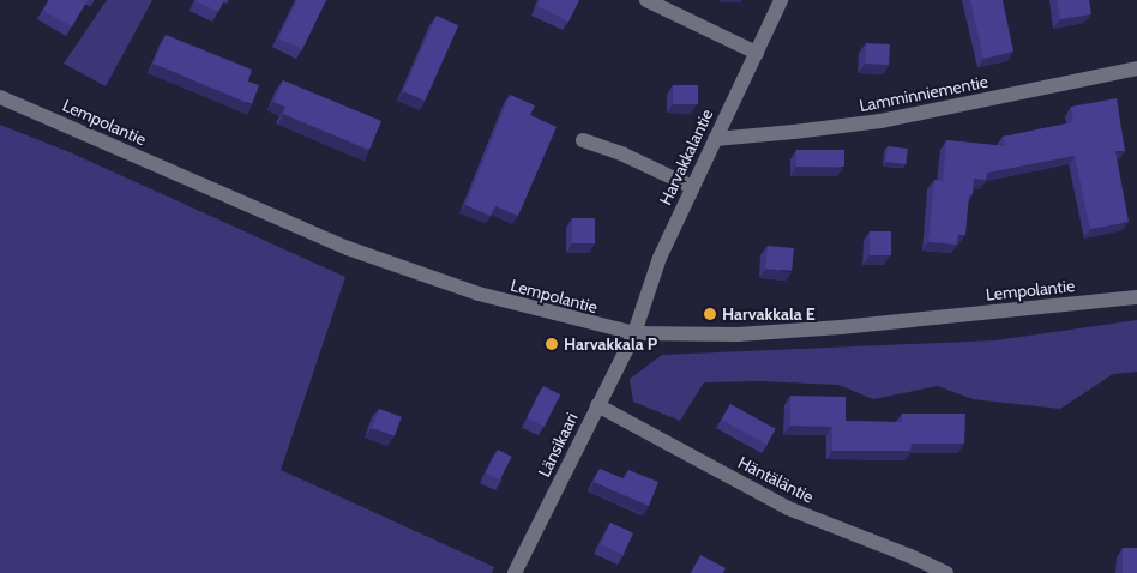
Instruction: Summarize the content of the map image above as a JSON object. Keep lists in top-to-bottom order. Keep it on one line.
{"streets":{"street":["Lamminniementie","Lempolantie","Harvakkalantie","Länsikaari","Häntäläntie"]},"crossings":[["Lamminniementie","Harvakkalantie"],["Lempolantie","Harvakkalantie"],["Lempolantie","Länsikaari"],["Harvakkalantie","Länsikaari"],["Länsikaari","Häntäläntie"]],"places":["Harvakkala E","Harvakkala P"]}
